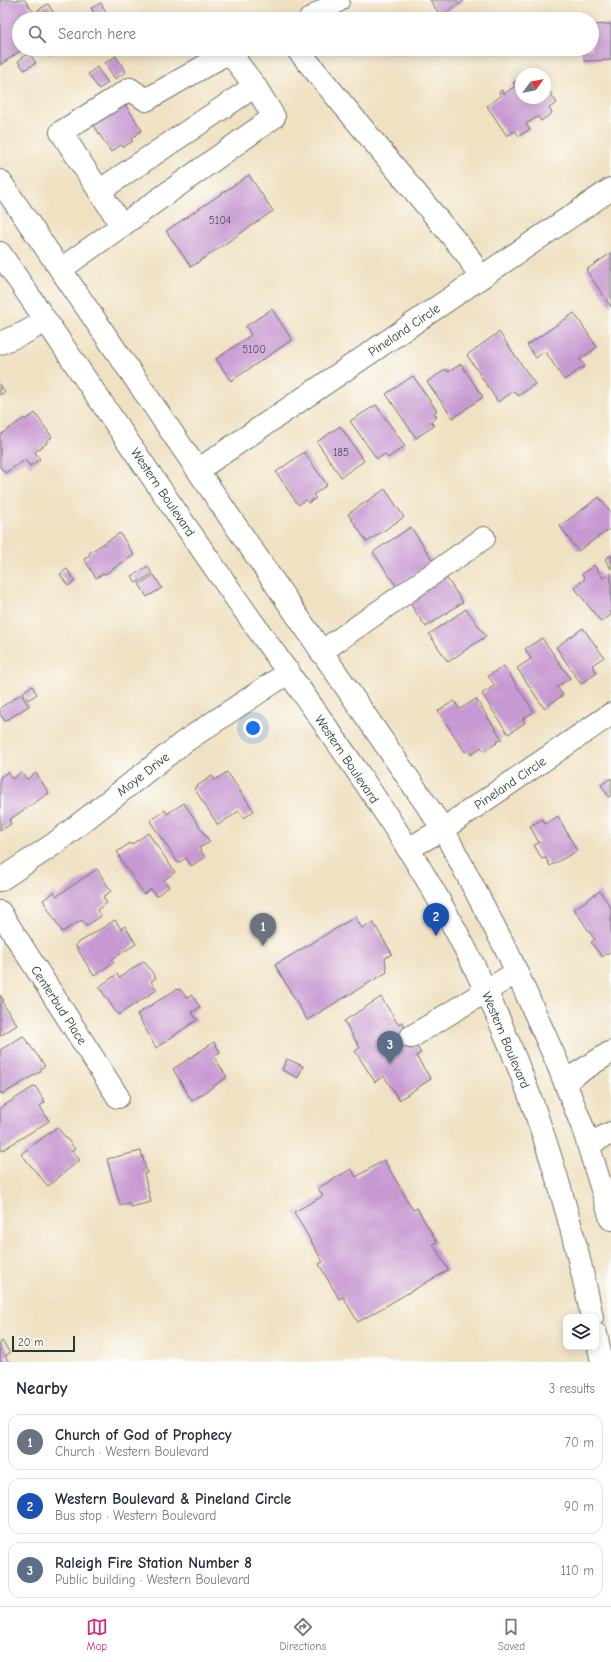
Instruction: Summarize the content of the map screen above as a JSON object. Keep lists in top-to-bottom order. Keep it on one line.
{"streets":{"main road":["Pineland Circle","Western Boulevard","Moye Drive","Centerbud Place"]},"crossings":[["Pineland Circle","Western Boulevard"],["Western Boulevard","Moye Drive"]],"house_numbers":["5104","5100","185"],"scale_bar":"20 m","north":"top right","page":{"search":"Search here","pins":["2","1","3"],"scale":"20 m","heading":["Nearby","3 results"],"list":[{"mark":"1","name":"Church of God of Prophecy","note":"Church · Western Boulevard","value":"70 m"},{"mark":"2","name":"Western Boulevard & Pineland Circle","note":"Bus stop · Western Boulevard","value":"90 m"},{"mark":"3","name":"Raleigh Fire Station Number 8","note":"Public building · Western Boulevard","value":"110 m"}],"nav":["Map","Directions","Saved"]}}
